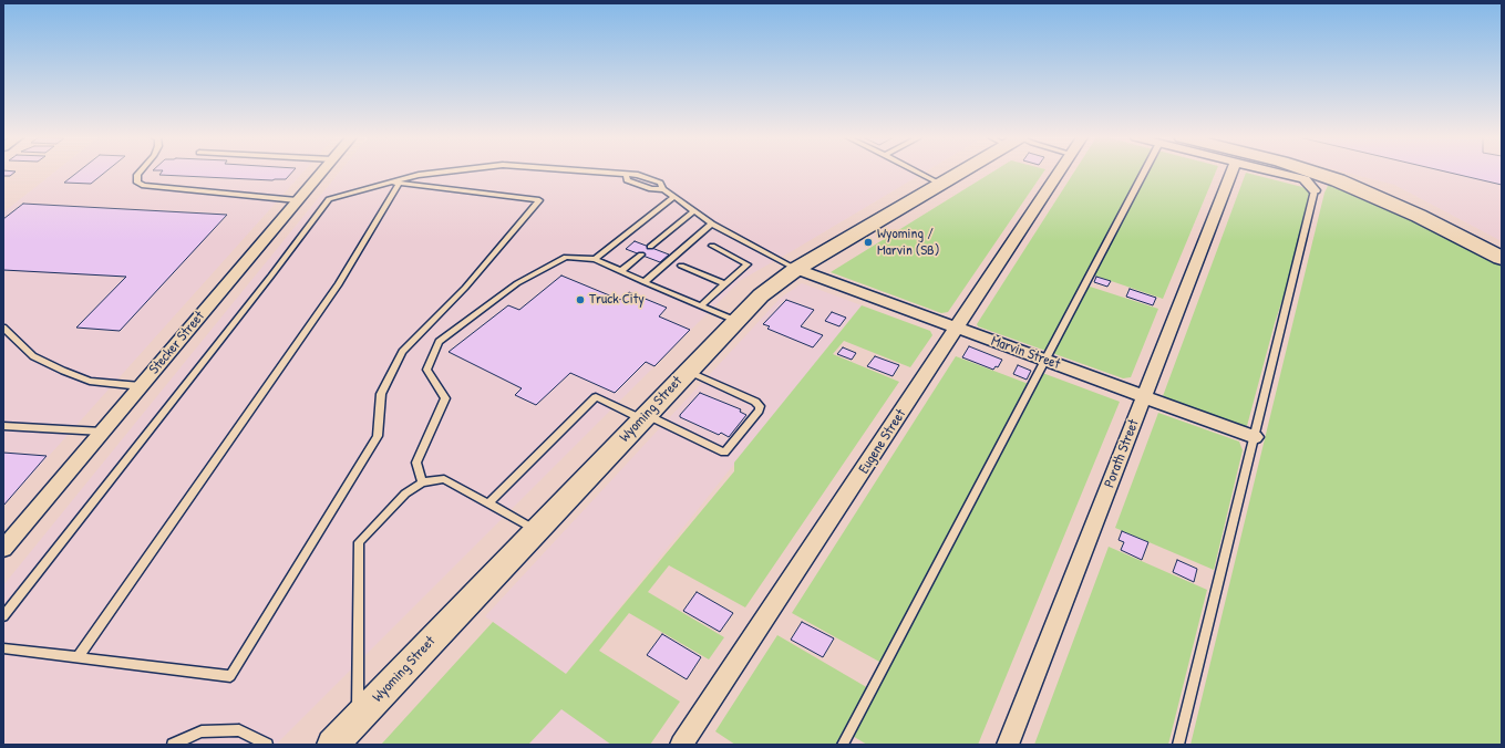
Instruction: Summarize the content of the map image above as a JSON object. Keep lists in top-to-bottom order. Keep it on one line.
{"streets":{"main road":["Wyoming Street"],"street":["Stecker Street","Marvin Street","Eugene Street","Porath Street"]},"crossings":[["Marvin Street","Wyoming Street"],["Marvin Street","Eugene Street"],["Marvin Street","Porath Street"]],"places":["Wyoming / Marvin (SB)","Truck City"]}
